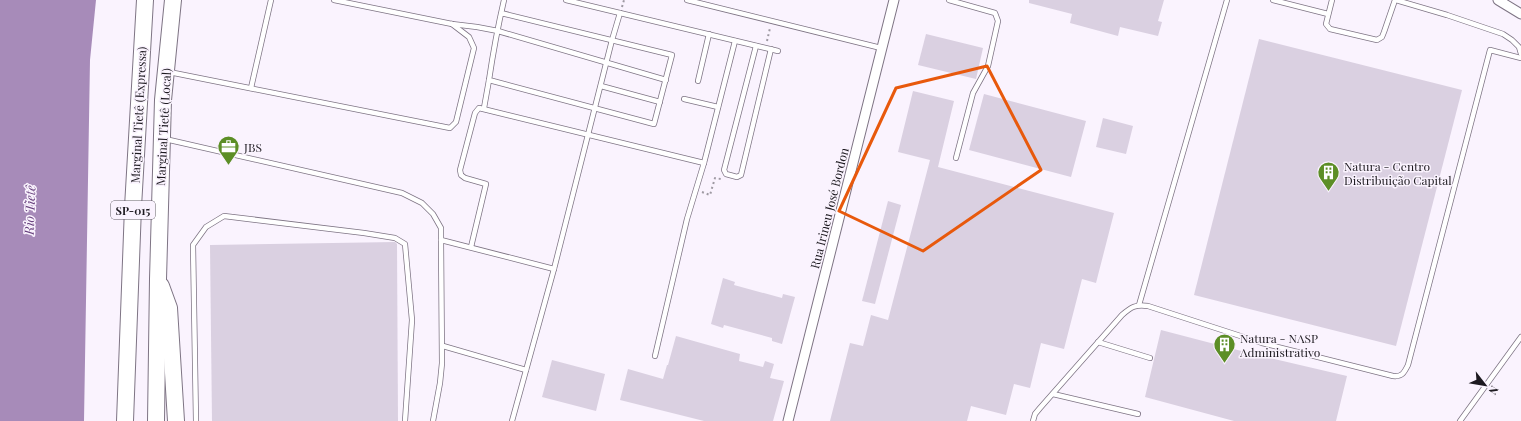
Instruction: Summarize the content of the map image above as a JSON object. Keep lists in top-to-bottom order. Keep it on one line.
{"streets":{"highway":["Marginal Tietê (Expressa)","Marginal Tietê (Local)","SP-015"],"street":["Rua Irineu José Bordon"]},"water":["Rio Tietê"],"places":{"office":["JBS"],"building":["Natura - Centro Distribuição Capital","Natura - NASP Administrativo"]},"north":"bottom right"}
